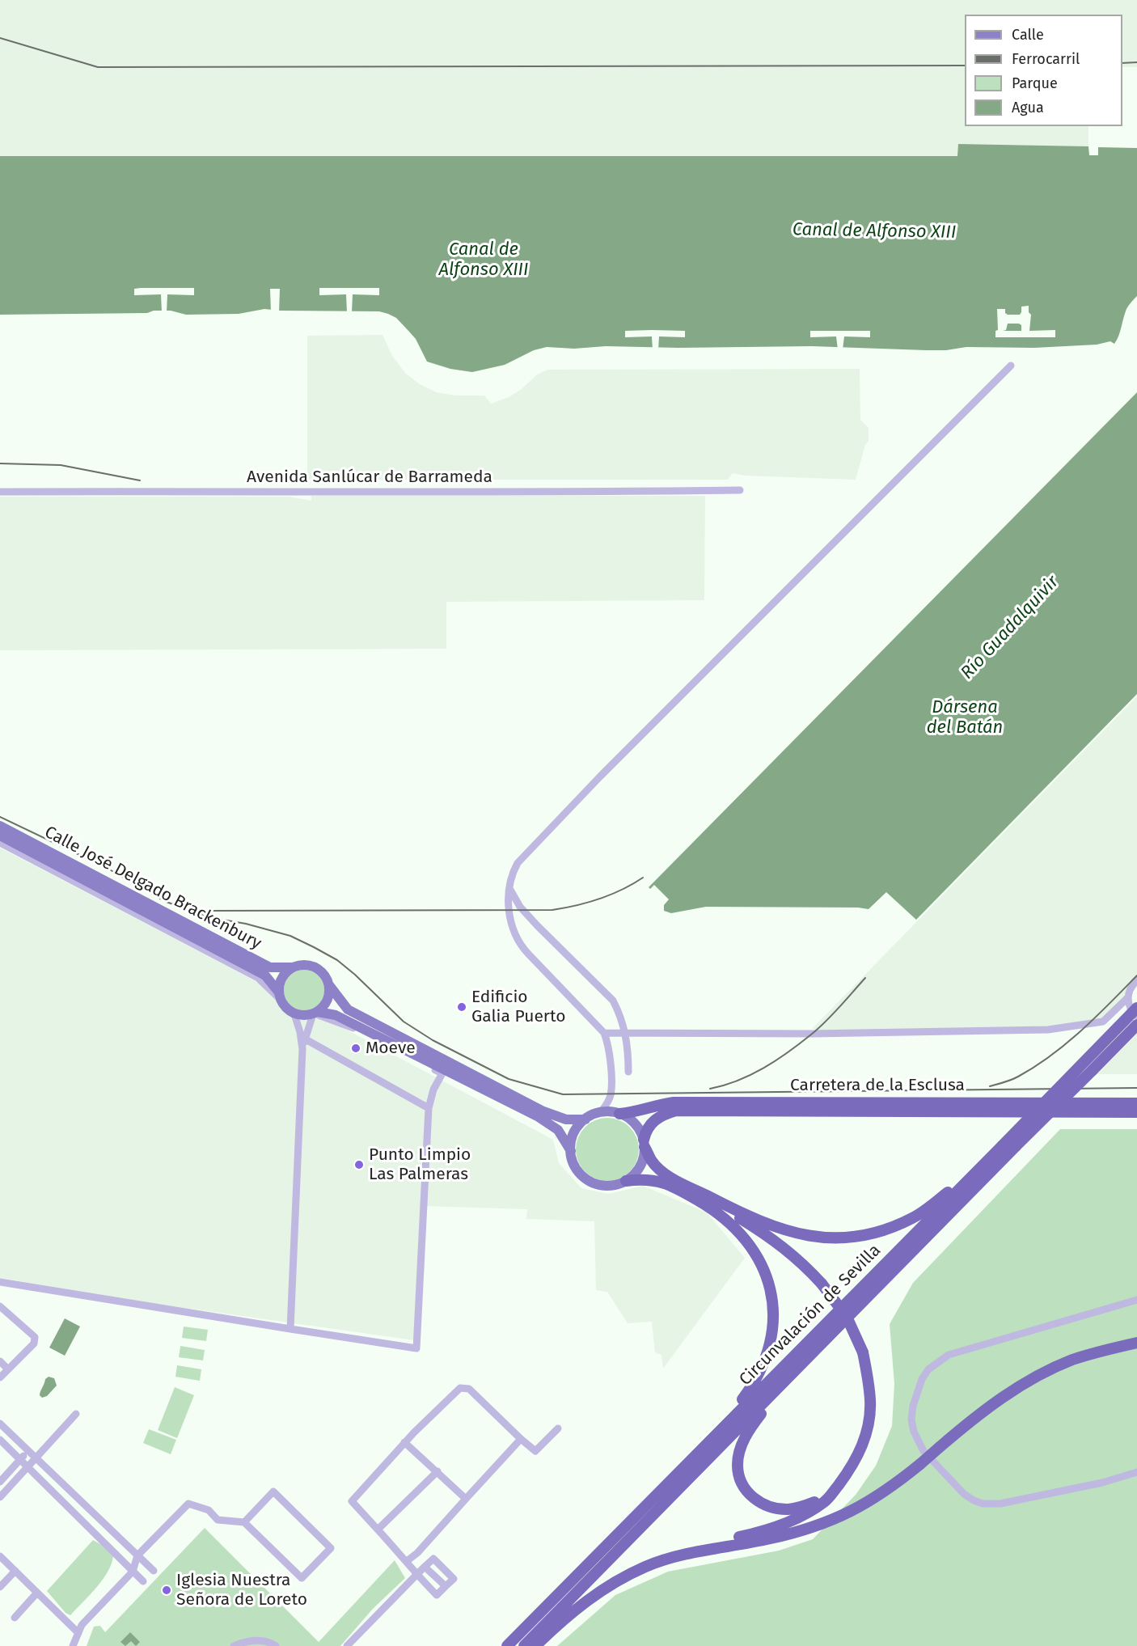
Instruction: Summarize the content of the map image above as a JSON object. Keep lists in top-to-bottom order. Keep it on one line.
{"streets":{"highway":["Carretera de la Esclusa","Circunvalación de Sevilla"],"main road":["Calle José Delgado Brackenbury"],"street":["Avenida Sanlúcar de Barrameda"]},"water":["Canal de Alfonso XIII","Río Guadalquivir","Dársena del Batán"],"places":["Edificio Galia Puerto","Moeve","Punto Limpio Las Palmeras","Iglesia Nuestra Señora de Loreto"],"legend":["Calle","Ferrocarril","Parque","Agua"]}
